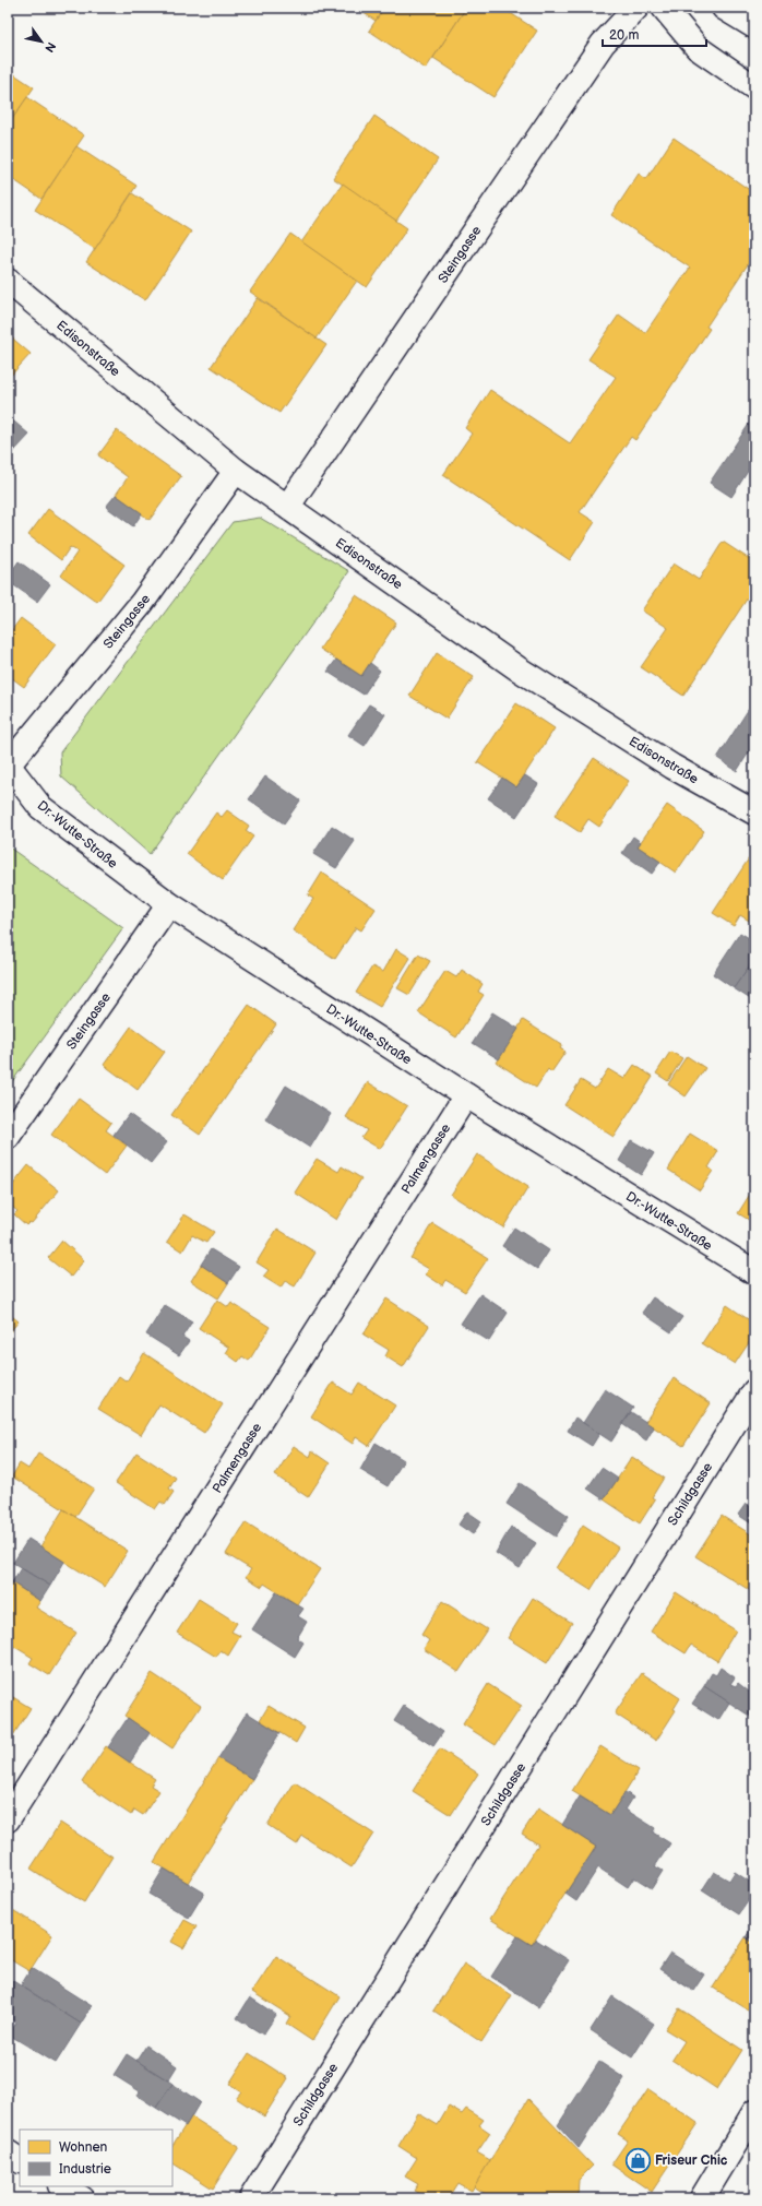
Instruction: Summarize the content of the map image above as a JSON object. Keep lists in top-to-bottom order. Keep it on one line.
{"streets":{"street":["Steingasse","Edisonstraße","Dr.-Wutte-Straße","Palmengasse","Schildgasse"]},"crossings":[["Steingasse","Edisonstraße"],["Steingasse","Dr.-Wutte-Straße"],["Dr.-Wutte-Straße","Palmengasse"]],"places":{"shop":["Friseur Chic"]},"legend":["Wohnen","Industrie"],"scale_bar":"20 m","north":"bottom right"}
